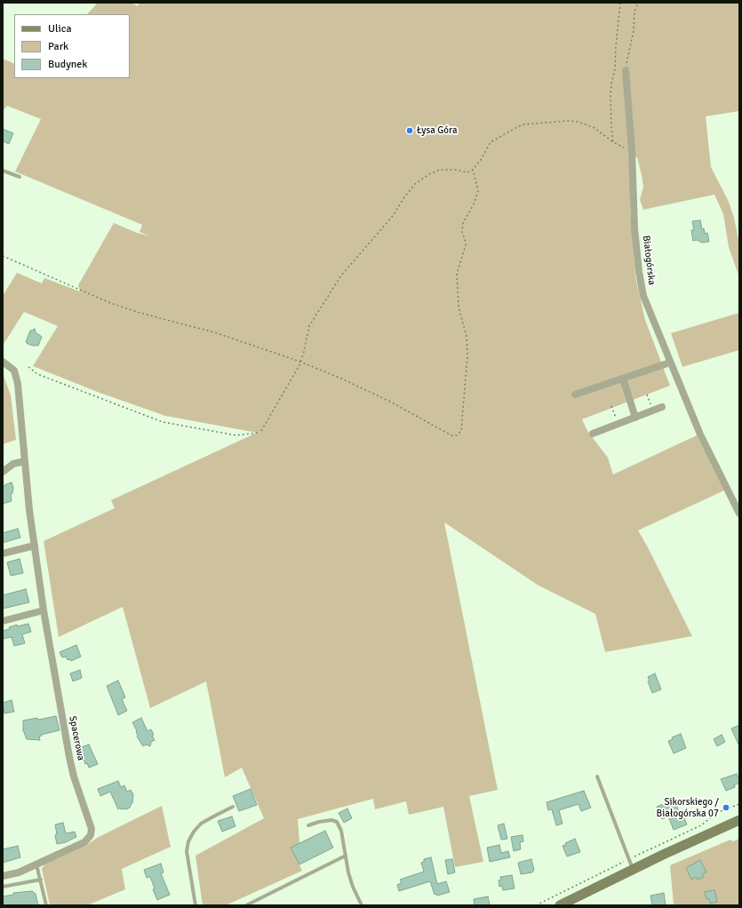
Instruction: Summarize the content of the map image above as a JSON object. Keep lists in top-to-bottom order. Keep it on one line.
{"streets":{"street":["Białogórska","Spacerowa"]},"places":["Łysa Góra","Sikorskiego / Białogórska 07"],"legend":["Ulica","Park","Budynek"]}
